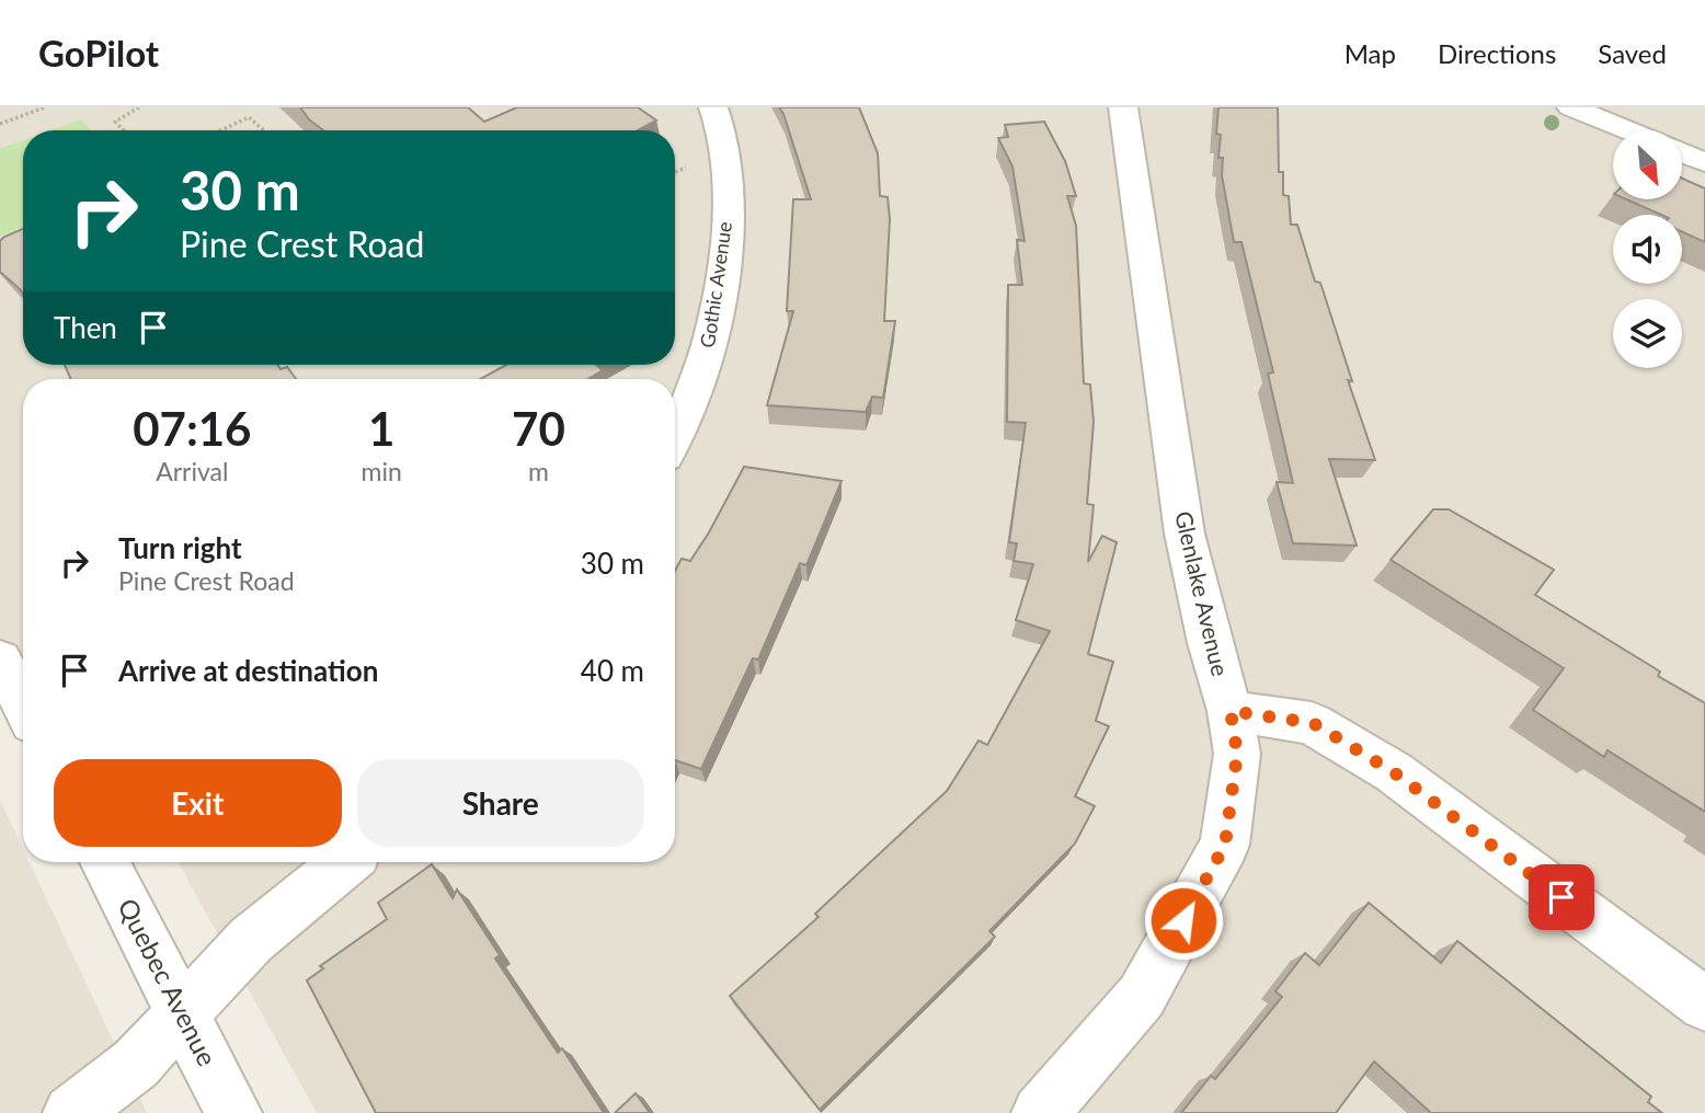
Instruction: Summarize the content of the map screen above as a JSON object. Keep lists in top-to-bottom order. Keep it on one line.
{"streets":{"street":["Gothic Avenue","Glenlake Avenue","Quebec Avenue"]},"north":"bottom right","page":{"header":"GoPilot","nav":["Map","Directions","Saved"],"turn":["30 m","Pine Crest Road"],"then":"Then","eta":["07:16","Arrival","1","min","70","m"],"list":[{"name":"Turn right","note":"Pine Crest Road","value":"30 m"},{"name":"Arrive at destination","value":"40 m"}],"buttons":["Exit","Share"]}}
